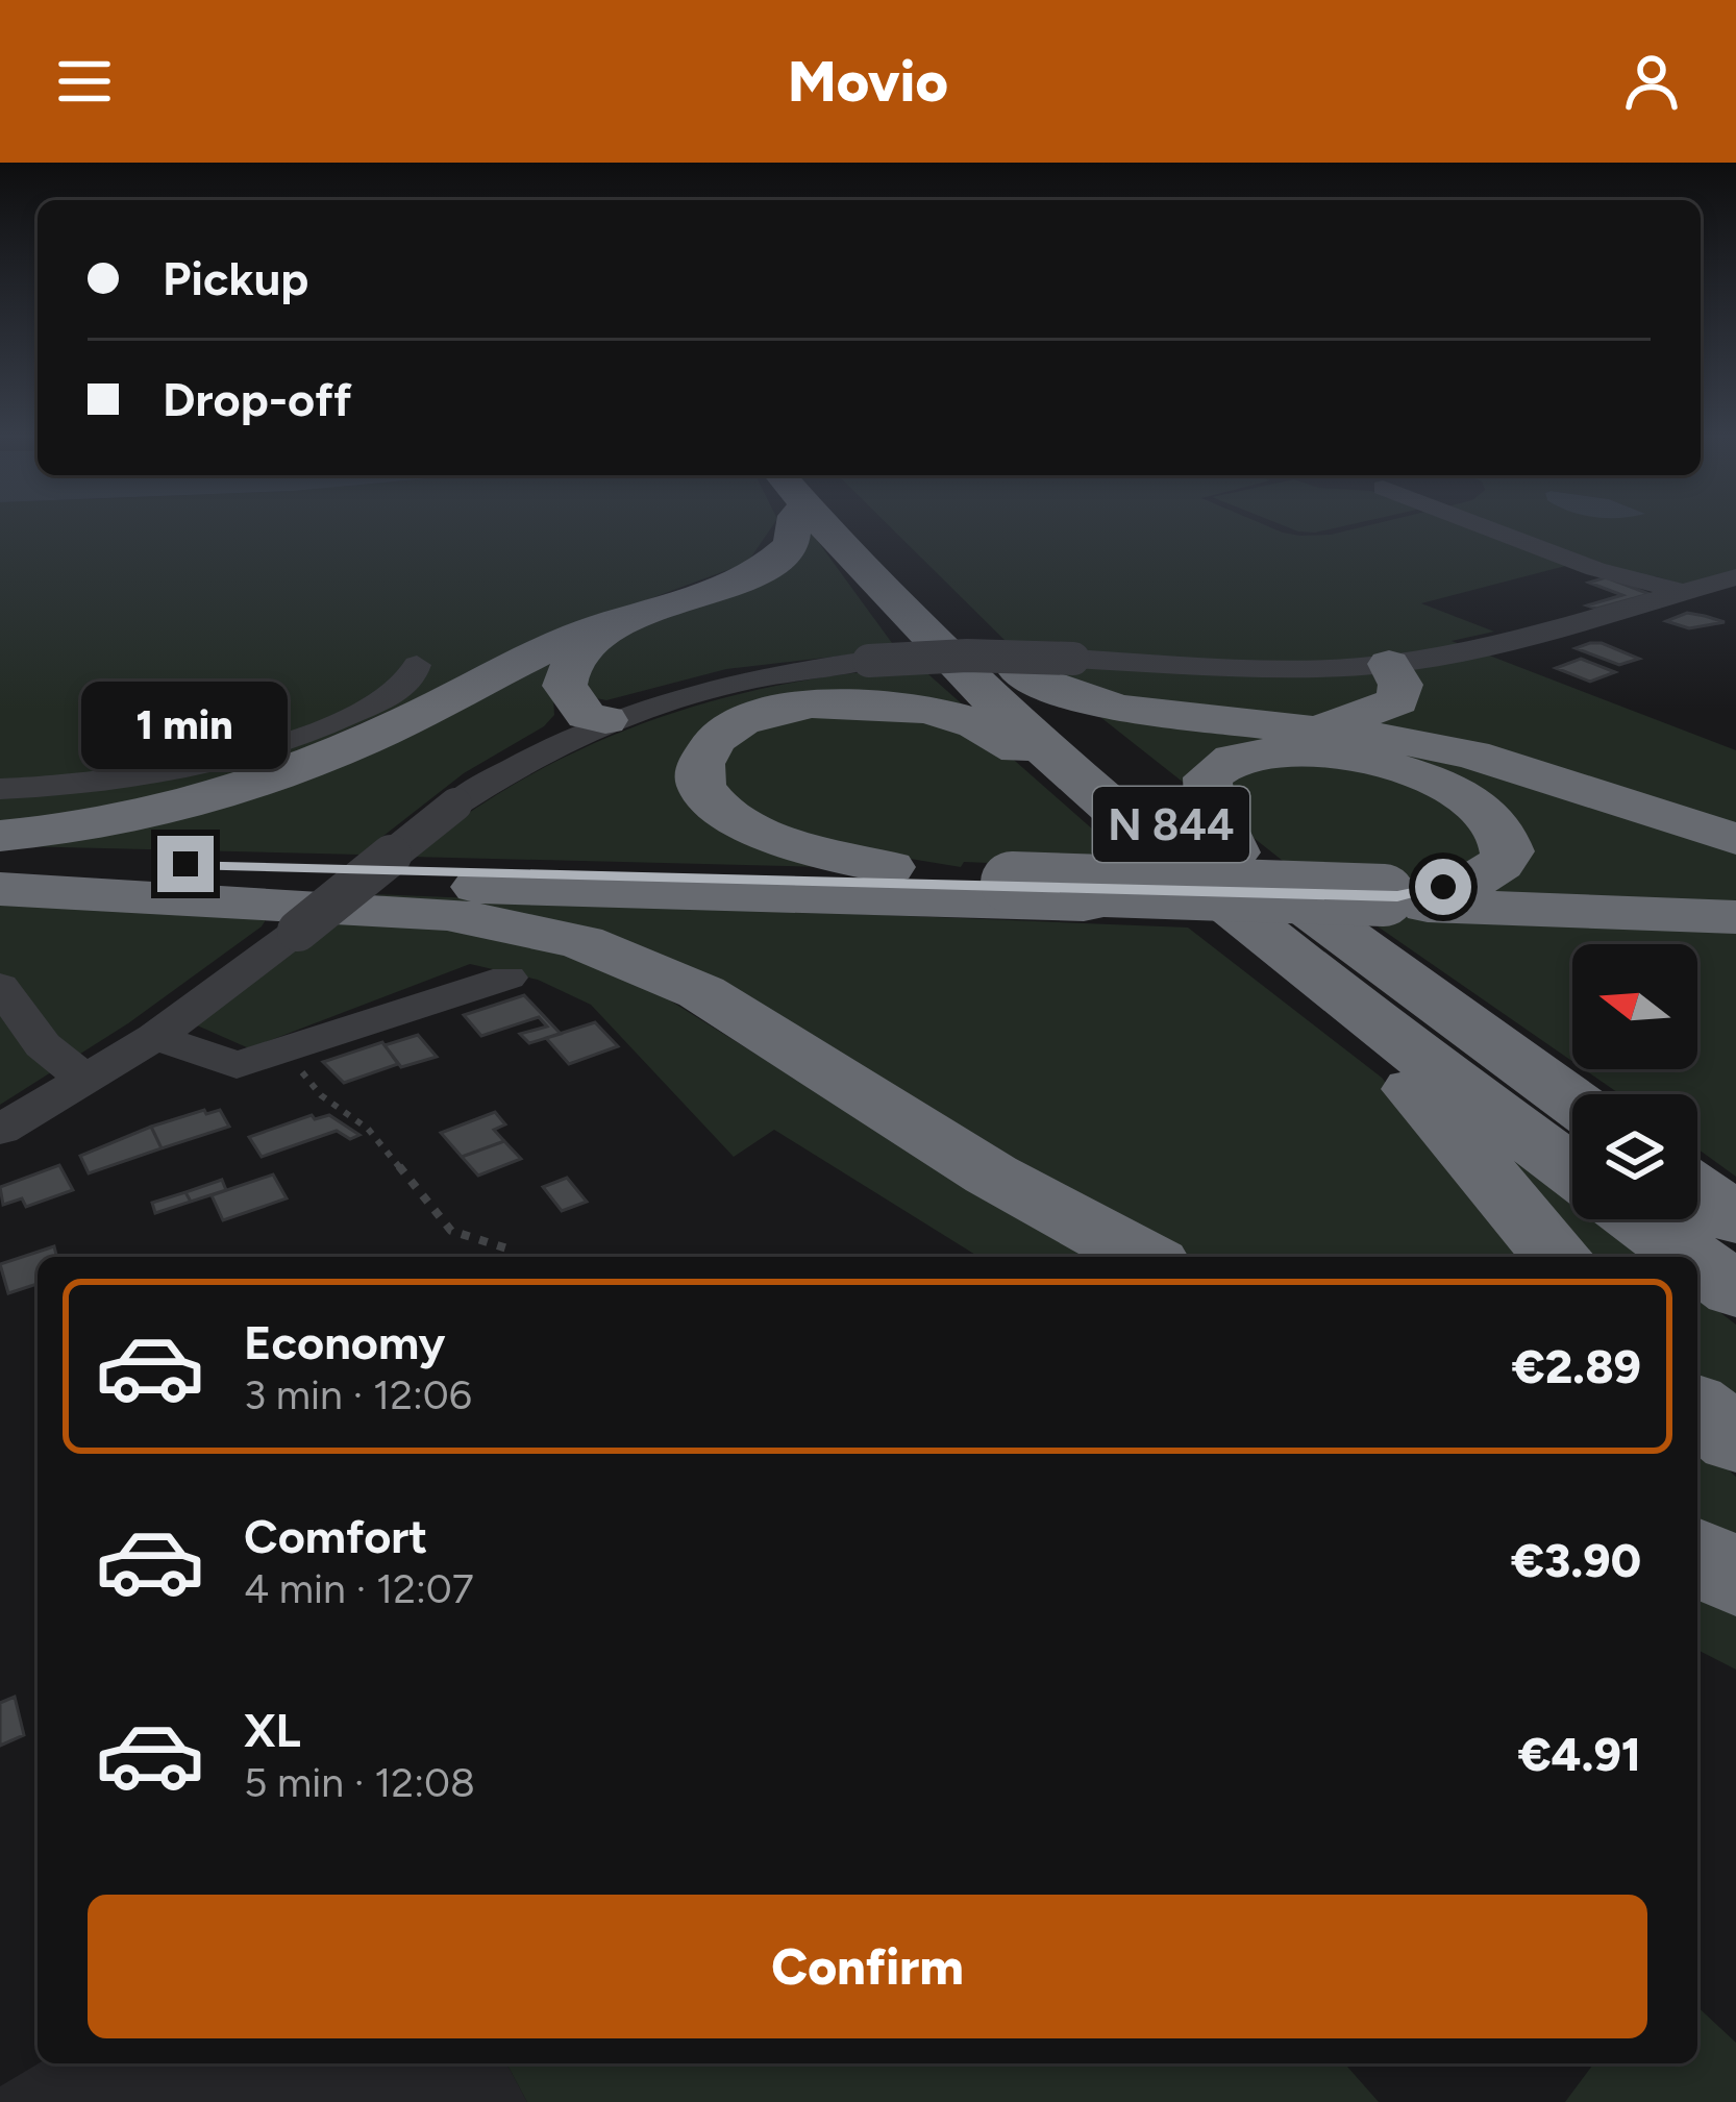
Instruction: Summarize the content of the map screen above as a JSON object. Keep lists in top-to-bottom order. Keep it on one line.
{"streets":{"highway":["N 844"]},"north":"left","page":{"header":"Movio","banner":["Pickup","Drop-off"],"bubble":"1 min","list":[{"name":"Economy","note":"3 min · 12:06","value":"€2.89"},{"name":"Comfort","note":"4 min · 12:07","value":"€3.90"},{"name":"XL","note":"5 min · 12:08","value":"€4.91"}],"buttons":"Confirm"}}
